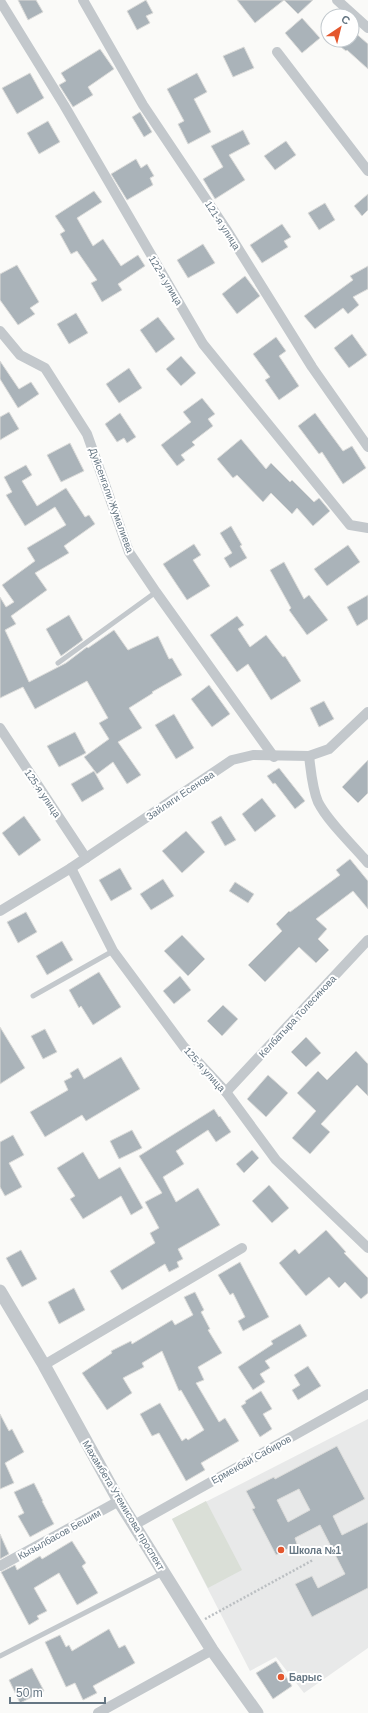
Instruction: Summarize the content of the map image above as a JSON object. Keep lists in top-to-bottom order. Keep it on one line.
{"streets":{"street":["121-я улица","122-я улица","Дуйсенгали Жумалиева","125-я улица","Зайляги Есенова","Келбатыра Толесинова","Ермекбай Сабиров","Махамбета Утемисова проспект","Кызылбасов Бешим"]},"crossings":[["Дуйсенгали Жумалиева","Зайляги Есенова"],["125-я улица","Зайляги Есенова"],["125-я улица","Келбатыра Толесинова"],["Ермекбай Сабиров","Махамбета Утемисова проспект"],["Махамбета Утемисова проспект","Кызылбасов Бешим"]],"places":["Школа №1","Барыс"],"scale_bar":"50 m","north":"top right"}
